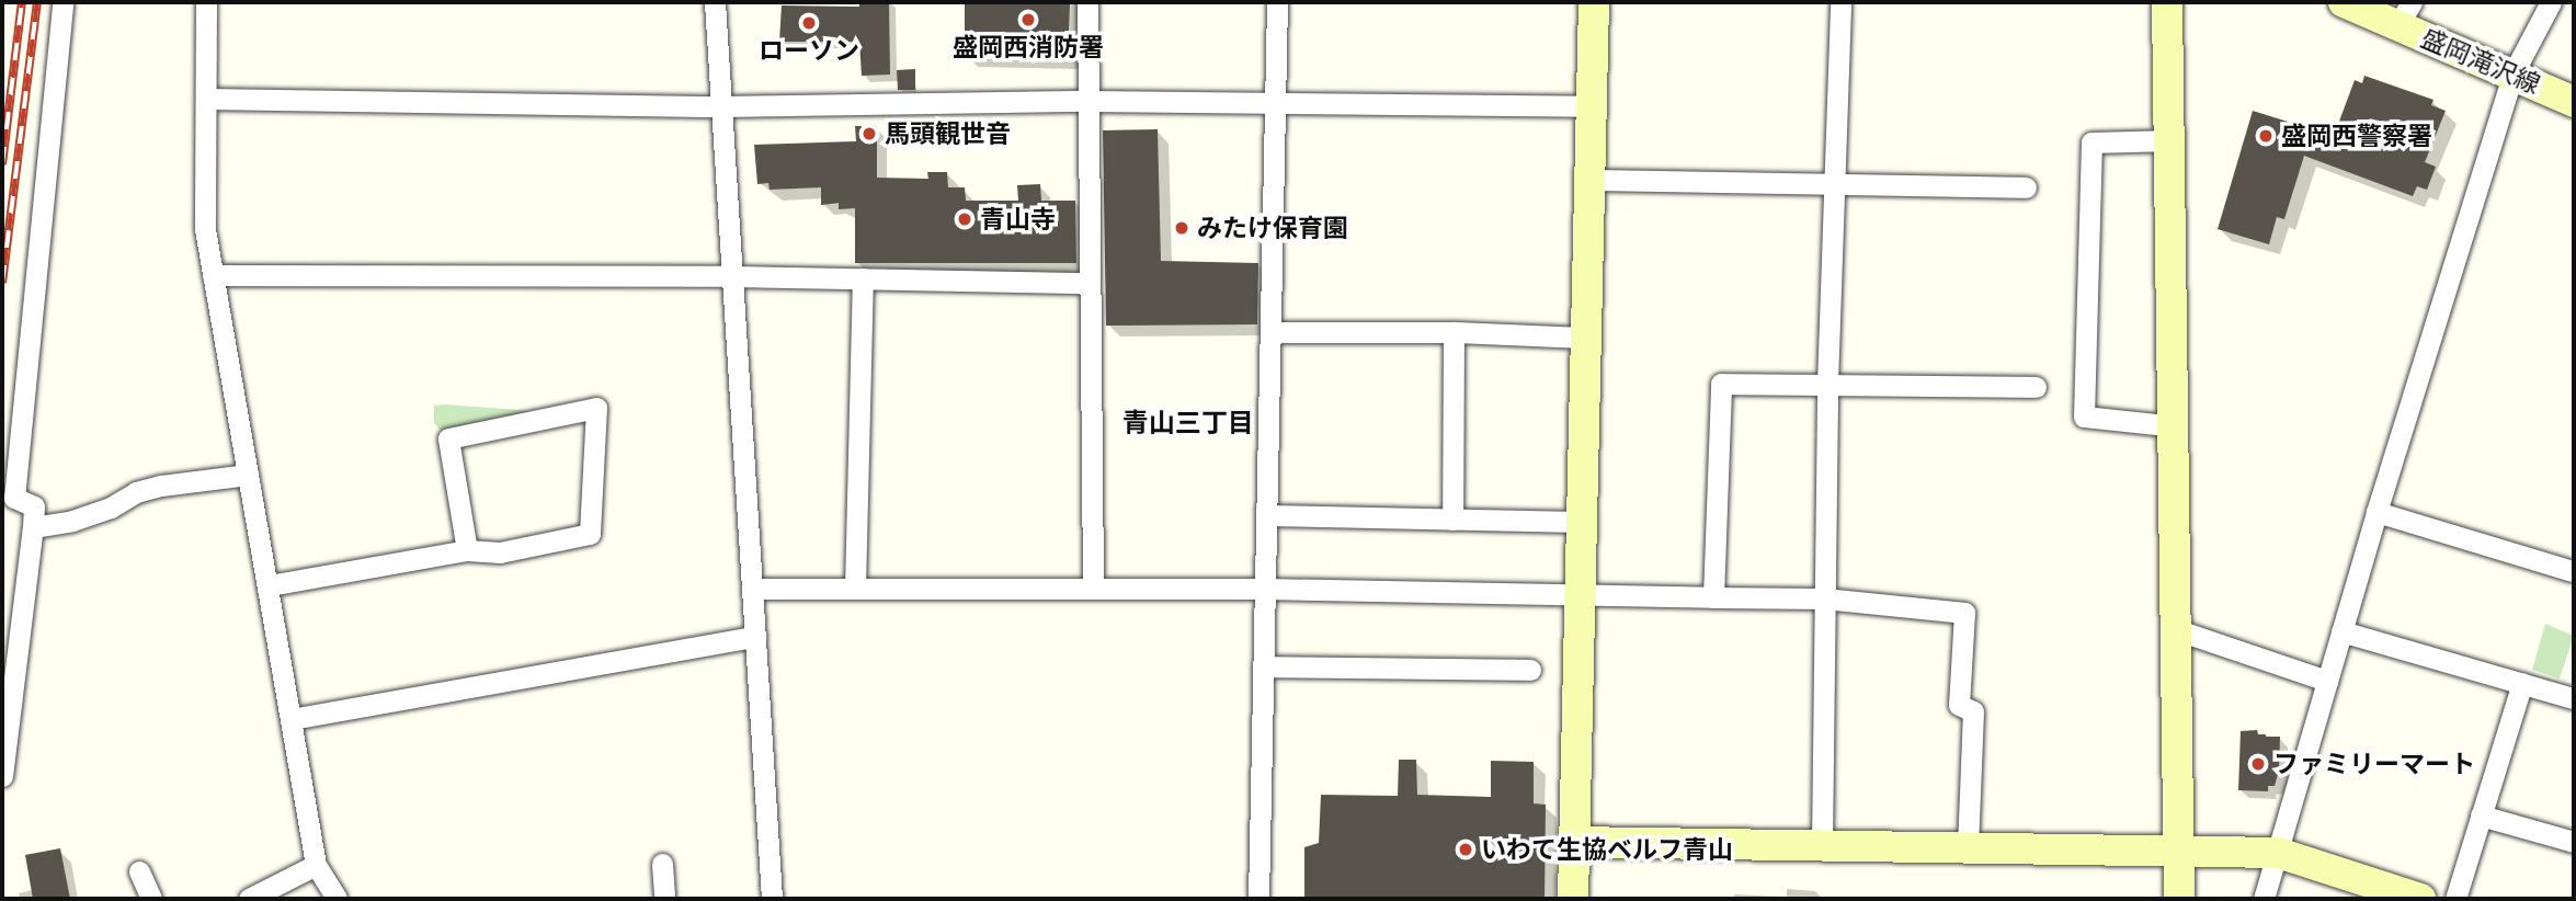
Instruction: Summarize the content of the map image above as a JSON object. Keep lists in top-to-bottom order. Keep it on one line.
{"streets":{"street":["盛岡滝沢線"]},"districts":["青山三丁目"],"places":["盛岡西消防署","ローソン","馬頭観世音","盛岡西警察署","青山寺","みたけ保育園","ファミリーマート","いわて生協ベルフ青山"]}
